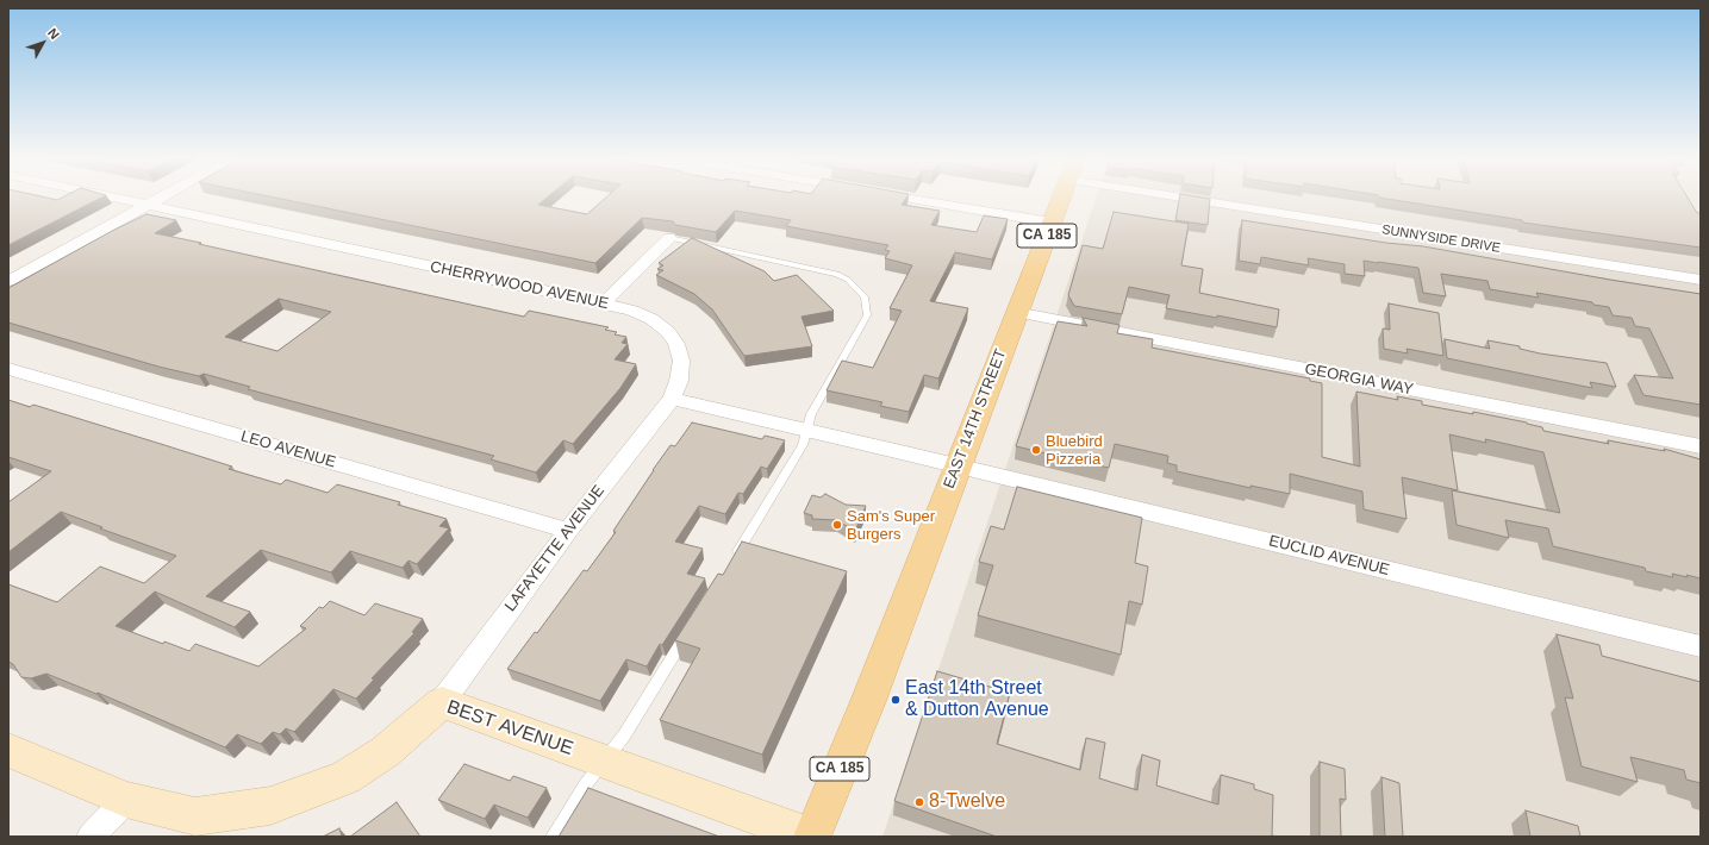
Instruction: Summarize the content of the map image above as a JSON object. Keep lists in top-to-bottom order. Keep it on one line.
{"streets":{"main road":["CA 185","EAST 14TH STREET"],"street":["SUNNYSIDE DRIVE","CHERRYWOOD AVENUE","GEORGIA WAY","LEO AVENUE","LAFAYETTE AVENUE","EUCLID AVENUE","BEST AVENUE"]},"crossings":[["CHERRYWOOD AVENUE","LAFAYETTE AVENUE"],["GEORGIA WAY","EAST 14TH STREET"],["EAST 14TH STREET","EUCLID AVENUE"],["EAST 14TH STREET","BEST AVENUE"],["LEO AVENUE","LAFAYETTE AVENUE"],["LAFAYETTE AVENUE","BEST AVENUE"]],"places":["Bluebird Pizzeria","Sam's Super Burgers","East 14th Street & Dutton Avenue","8-Twelve"],"north":"top right"}
